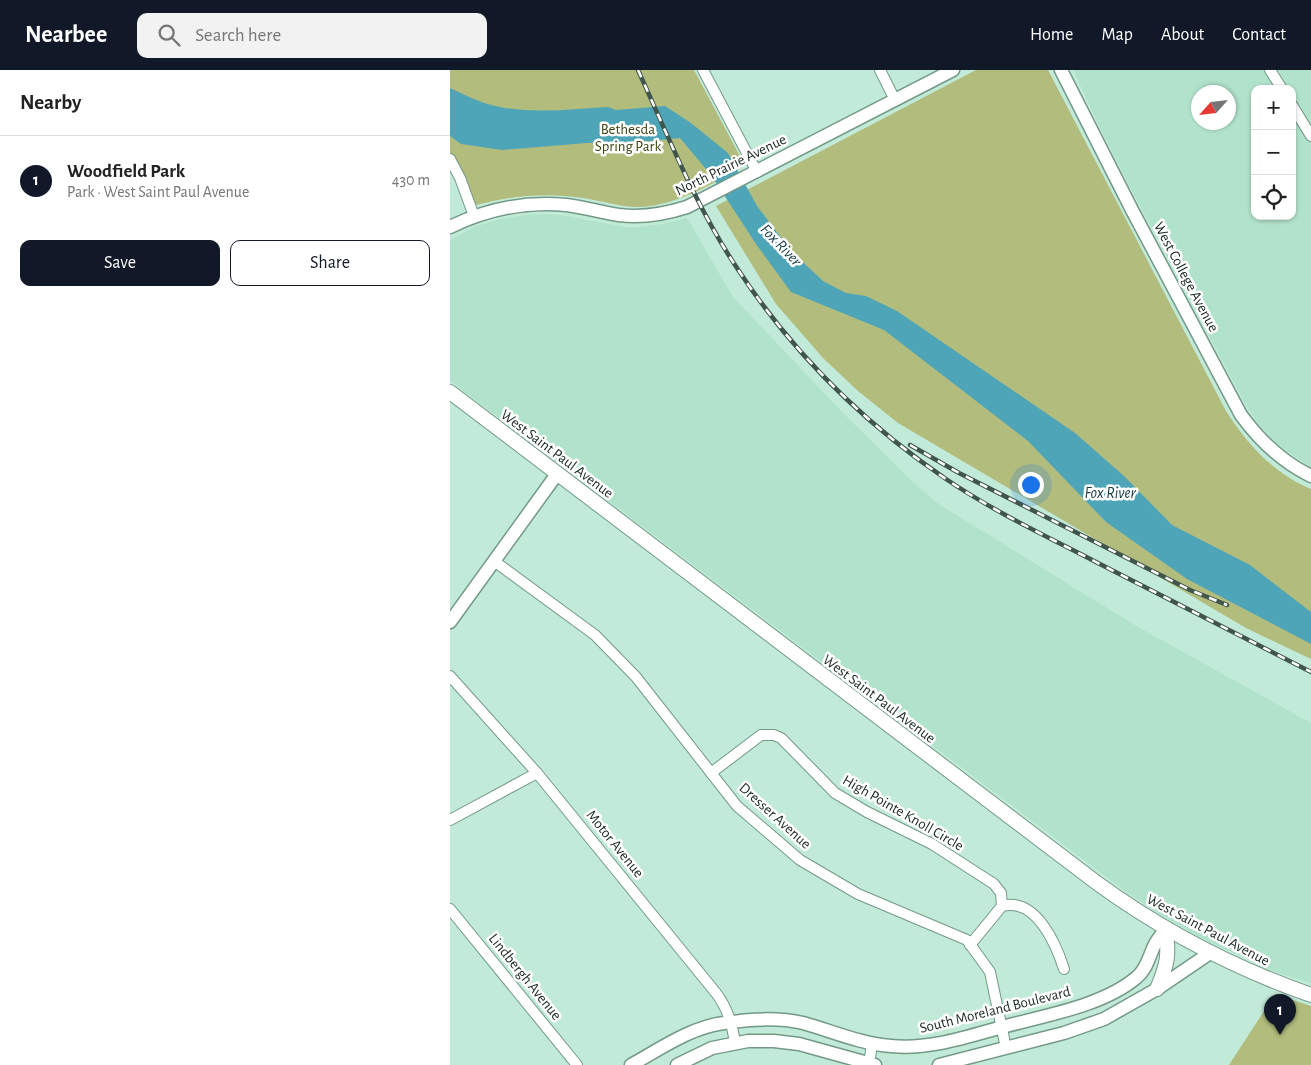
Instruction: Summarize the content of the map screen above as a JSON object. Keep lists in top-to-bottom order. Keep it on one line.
{"streets":{"main road":["West Saint Paul Avenue"],"street":["North Prairie Avenue","West College Avenue","High Pointe Knoll Circle","Dresser Avenue","Motor Avenue","Lindbergh Avenue","South Moreland Boulevard"]},"crossings":[["West Saint Paul Avenue","South Moreland Boulevard"],["High Pointe Knoll Circle","Dresser Avenue"],["Dresser Avenue","South Moreland Boulevard"],["Motor Avenue","South Moreland Boulevard"]],"water":["Fox River"],"parks":["Bethesda Spring Park"],"north":"bottom left","page":{"header":"Nearbee","search":"Search here","nav":["Home","Map","About","Contact"],"heading":"Nearby","map_buttons":["+","−"],"list":[{"mark":"1","name":"Woodfield Park","note":"Park · West Saint Paul Avenue","value":"430 m"}],"buttons":["Save","Share"],"pins":"1"}}
